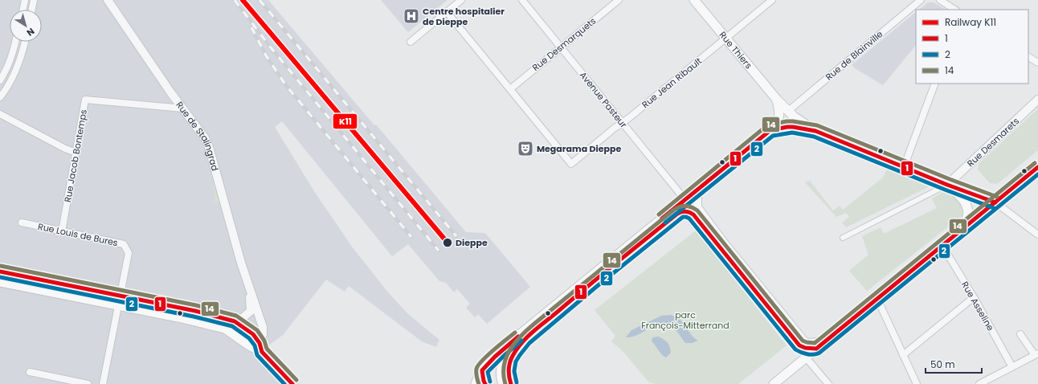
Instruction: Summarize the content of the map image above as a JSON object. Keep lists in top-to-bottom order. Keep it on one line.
{"streets":{"main road":["Rue Thiers"],"street":["Rue Desmarquets","Rue de Blainville","Rue Jean Ribault","Avenue Pasteur","Rue de Stalingrad","Rue Desmarets","Rue Jacob Bontemps","Rue Louis de Bures","Rue Asseline"]},"crossings":[["Rue Desmarquets","Rue Jean Ribault"],["Rue Desmarquets","Avenue Pasteur"],["Rue Thiers","Rue de Blainville"],["Rue Thiers","Rue Jean Ribault"],["Rue Jean Ribault","Avenue Pasteur"],["Rue de Stalingrad","Rue Jacob Bontemps"],["Rue Jacob Bontemps","Rue Louis de Bures"]],"parks":["parc François-Mitterrand"],"places":{"hospital":["Centre hospitalier de Dieppe"],"theatre":["Megarama Dieppe"],"other":["Dieppe"]},"lines":["rail line K11","transit line 14","transit line 1","transit line 2"],"legend":["Railway K11","1","2","14"],"scale_bar":"50 m","north":"bottom right"}
